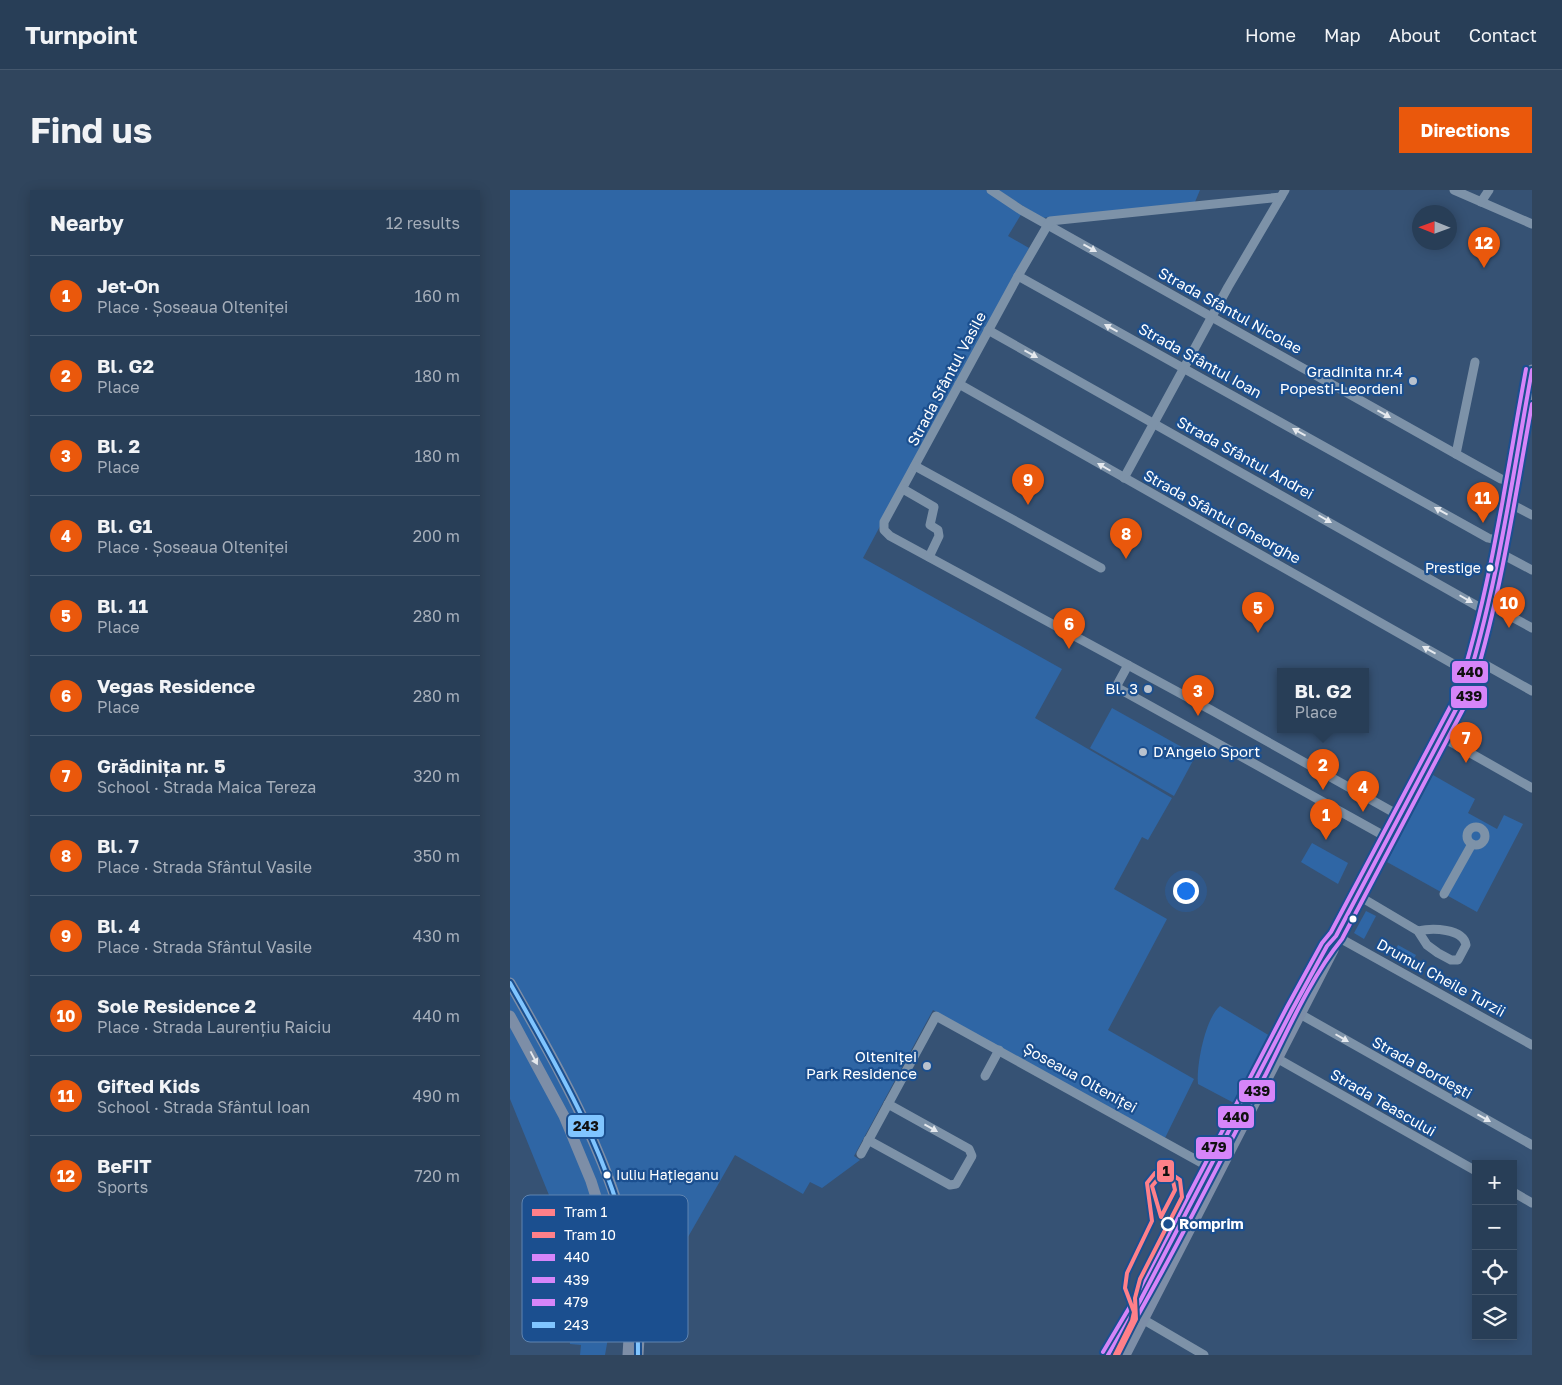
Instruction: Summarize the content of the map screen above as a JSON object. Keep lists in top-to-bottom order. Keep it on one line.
{"streets":{"street":["Strada Sfântul Nicolae","Strada Sfântul Ioan","Strada Sfântul Vasile","Strada Sfântul Andrei","Strada Sfântul Gheorghe","Drumul Cheile Turzii","Strada Bordești","Șoseaua Olteniței","Strada Teascului"]},"crossings":[["Strada Sfântul Nicolae","Strada Sfântul Vasile"],["Strada Sfântul Ioan","Strada Sfântul Vasile"],["Strada Sfântul Vasile","Strada Sfântul Andrei"],["Strada Sfântul Vasile","Strada Sfântul Gheorghe"]],"one_way":["Strada Sfântul Nicolae","Strada Sfântul Ioan","Strada Sfântul Andrei","Strada Sfântul Gheorghe","Strada Bordești"],"places":["Gradinita nr.4 Popesti-Leordeni","Prestige","Bl. 3","D'Angelo Sport","Olteniței Park Residence","Iuliu Hațieganu","Romprim"],"lines":["transit line 479","transit line 440","transit line 439","transit line 243","tram line 1","tram line 10"],"legend":["Tram 1","Tram 10","440","439","479","243"],"north":"left","page":{"header":"Turnpoint","nav":["Home","Map","About","Contact"],"buttons":"Directions","title":"Find us","heading":["Nearby","12 results"],"pins":["12","9","11","8","10","5","6","3","7","2","4","1"],"list":[{"mark":"1","name":"Jet-On","note":"Place · Șoseaua Olteniței","value":"160 m"},{"mark":"2","name":"Bl. G2","note":"Place","value":"180 m"},{"mark":"3","name":"Bl. 2","note":"Place","value":"180 m"},{"mark":"4","name":"Bl. G1","note":"Place · Șoseaua Olteniței","value":"200 m"},{"mark":"5","name":"Bl. 11","note":"Place","value":"280 m"},{"mark":"6","name":"Vegas Residence","note":"Place","value":"280 m"},{"mark":"7","name":"Grădinița nr. 5","note":"School · Strada Maica Tereza","value":"320 m"},{"mark":"8","name":"Bl. 7","note":"Place · Strada Sfântul Vasile","value":"350 m"},{"mark":"9","name":"Bl. 4","note":"Place · Strada Sfântul Vasile","value":"430 m"},{"mark":"10","name":"Sole Residence 2","note":"Place · Strada Laurențiu Raiciu","value":"440 m"},{"mark":"11","name":"Gifted Kids","note":"School · Strada Sfântul Ioan","value":"490 m"},{"mark":"12","name":"BeFIT","note":"Sports","value":"720 m"}],"popup":["Bl. G2","Place"],"map_buttons":["+","−"]}}
